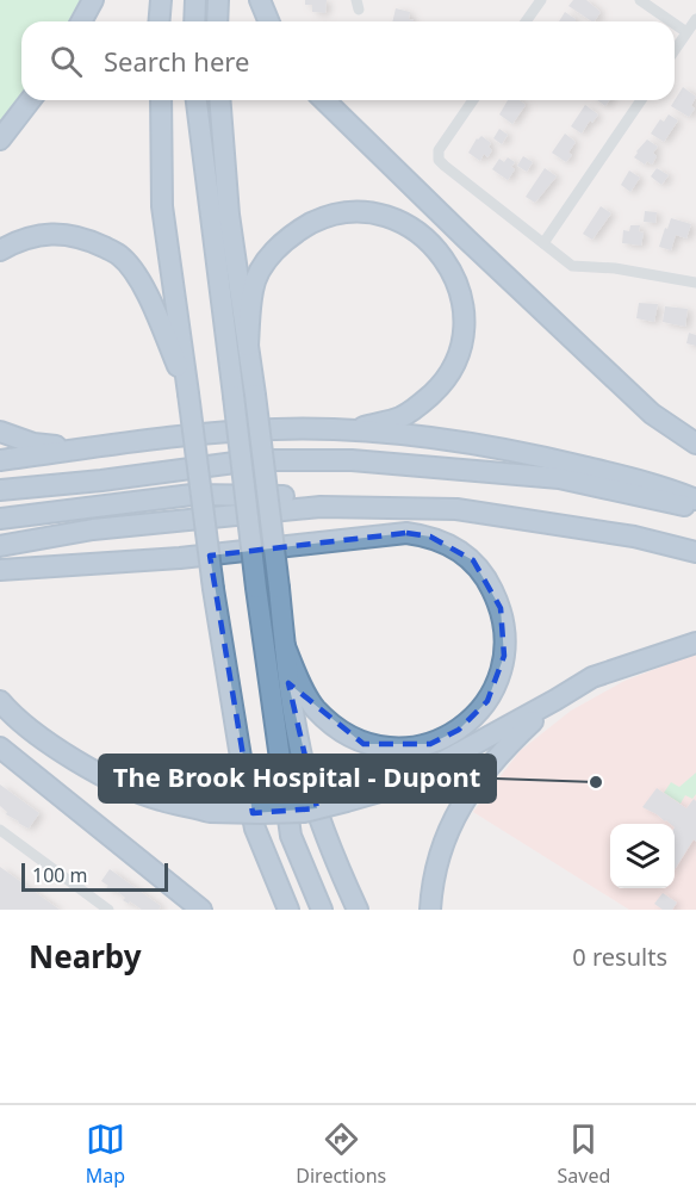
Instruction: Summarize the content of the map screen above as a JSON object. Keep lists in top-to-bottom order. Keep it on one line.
{"places":["The Brook Hospital - Dupont"],"scale_bar":"100 m","page":{"search":"Search here","scale":"100 m","heading":["Nearby","0 results"],"nav":["Map","Directions","Saved"]}}
